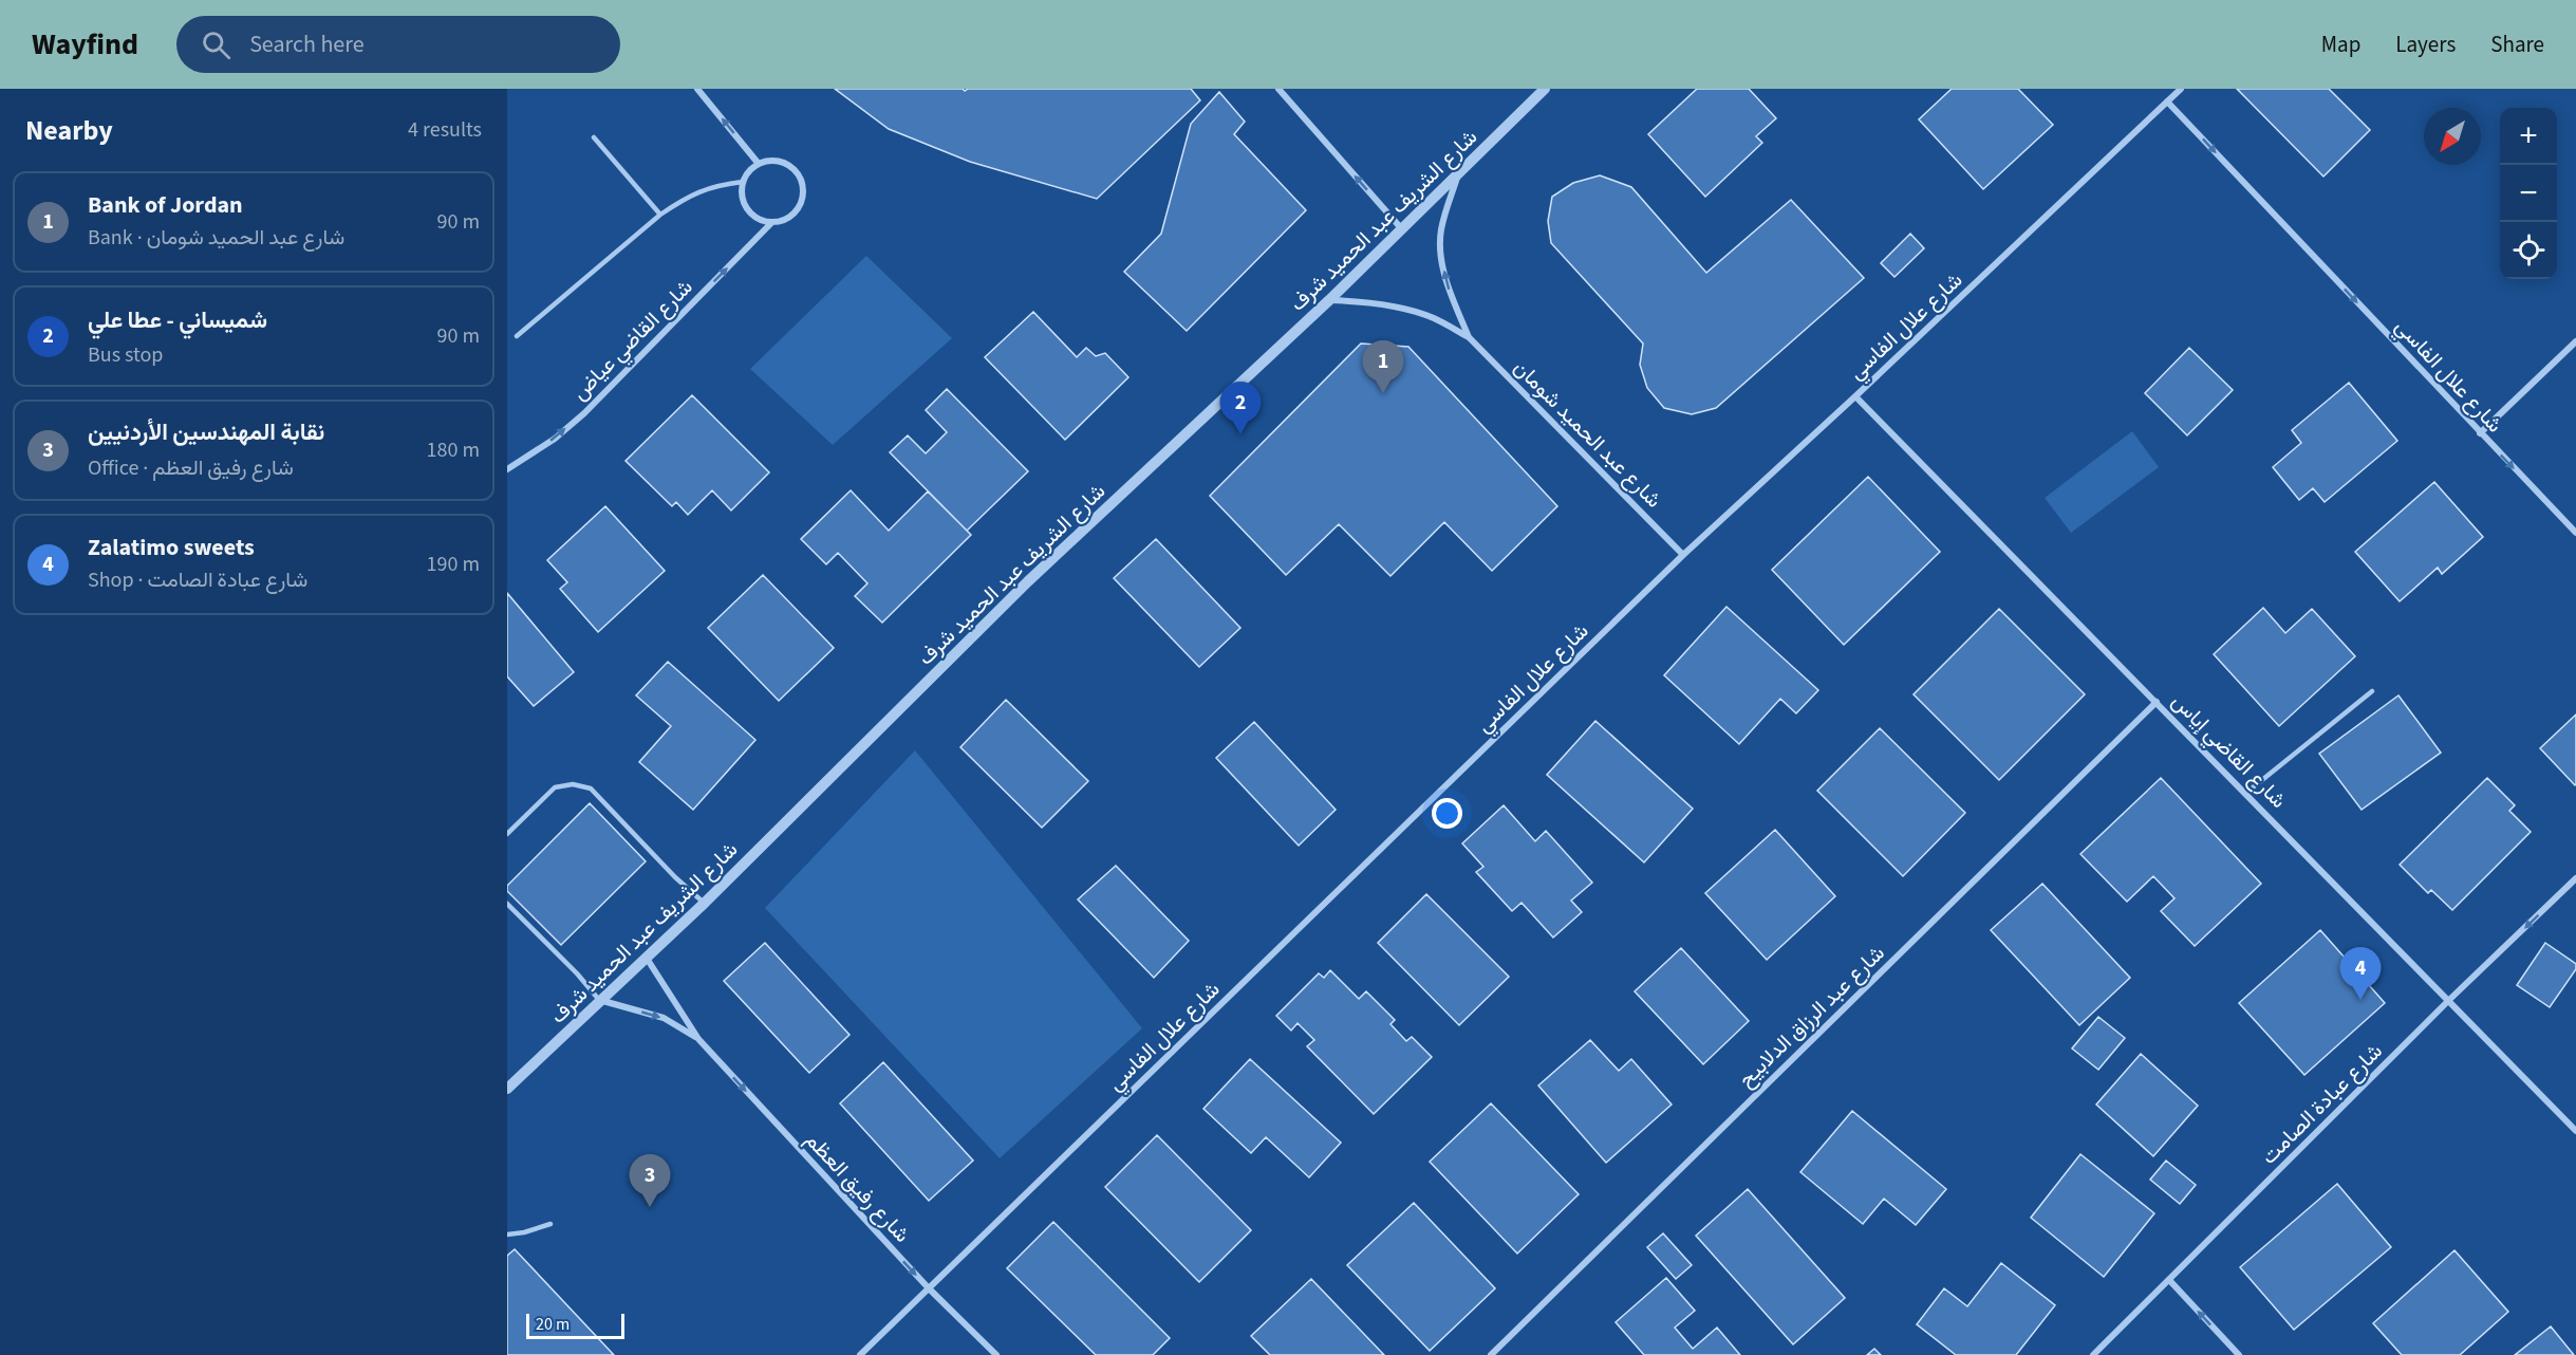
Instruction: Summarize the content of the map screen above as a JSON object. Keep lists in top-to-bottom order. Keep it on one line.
{"streets":{"street":["شارع الشريف عبد الحميد شرف","شارع علال الفاسي","شارع القاضي عياض","شارع عبد الحميد شومان","شارع القاضي إياس","شارع عبد الرزاق الدلابيح","شارع عبادة الصامت","شارع رفيق العظم"]},"crossings":[["شارع الشريف عبد الحميد شرف","شارع عبد الحميد شومان"],["شارع الشريف عبد الحميد شرف","شارع رفيق العظم"],["شارع علال الفاسي","شارع عبد الحميد شومان"],["شارع علال الفاسي","شارع القاضي إياس"],["شارع علال الفاسي","شارع رفيق العظم"],["شارع القاضي إياس","شارع عبد الرزاق الدلابيح"],["شارع القاضي إياس","شارع عبادة الصامت"]],"one_way":["شارع القاضي عياض","شارع رفيق العظم"],"scale_bar":"20 m","north":"bottom left","page":{"header":"Wayfind","search":"Search here","nav":["Map","Layers","Share"],"heading":["Nearby","4 results"],"map_buttons":["+","−"],"list":[{"mark":"1","name":"Bank of Jordan","note":"Bank · شارع عبد الحميد شومان","value":"90 m"},{"mark":"2","name":"شميساني - عطا علي","note":"Bus stop","value":"90 m"},{"mark":"3","name":"نقابة المهندسين الأردنيين","note":"Office · شارع رفيق العظم","value":"180 m"},{"mark":"4","name":"Zalatimo sweets","note":"Shop · شارع عبادة الصامت","value":"190 m"}],"pins":["1","2","4","3"],"scale":"20 m"}}
